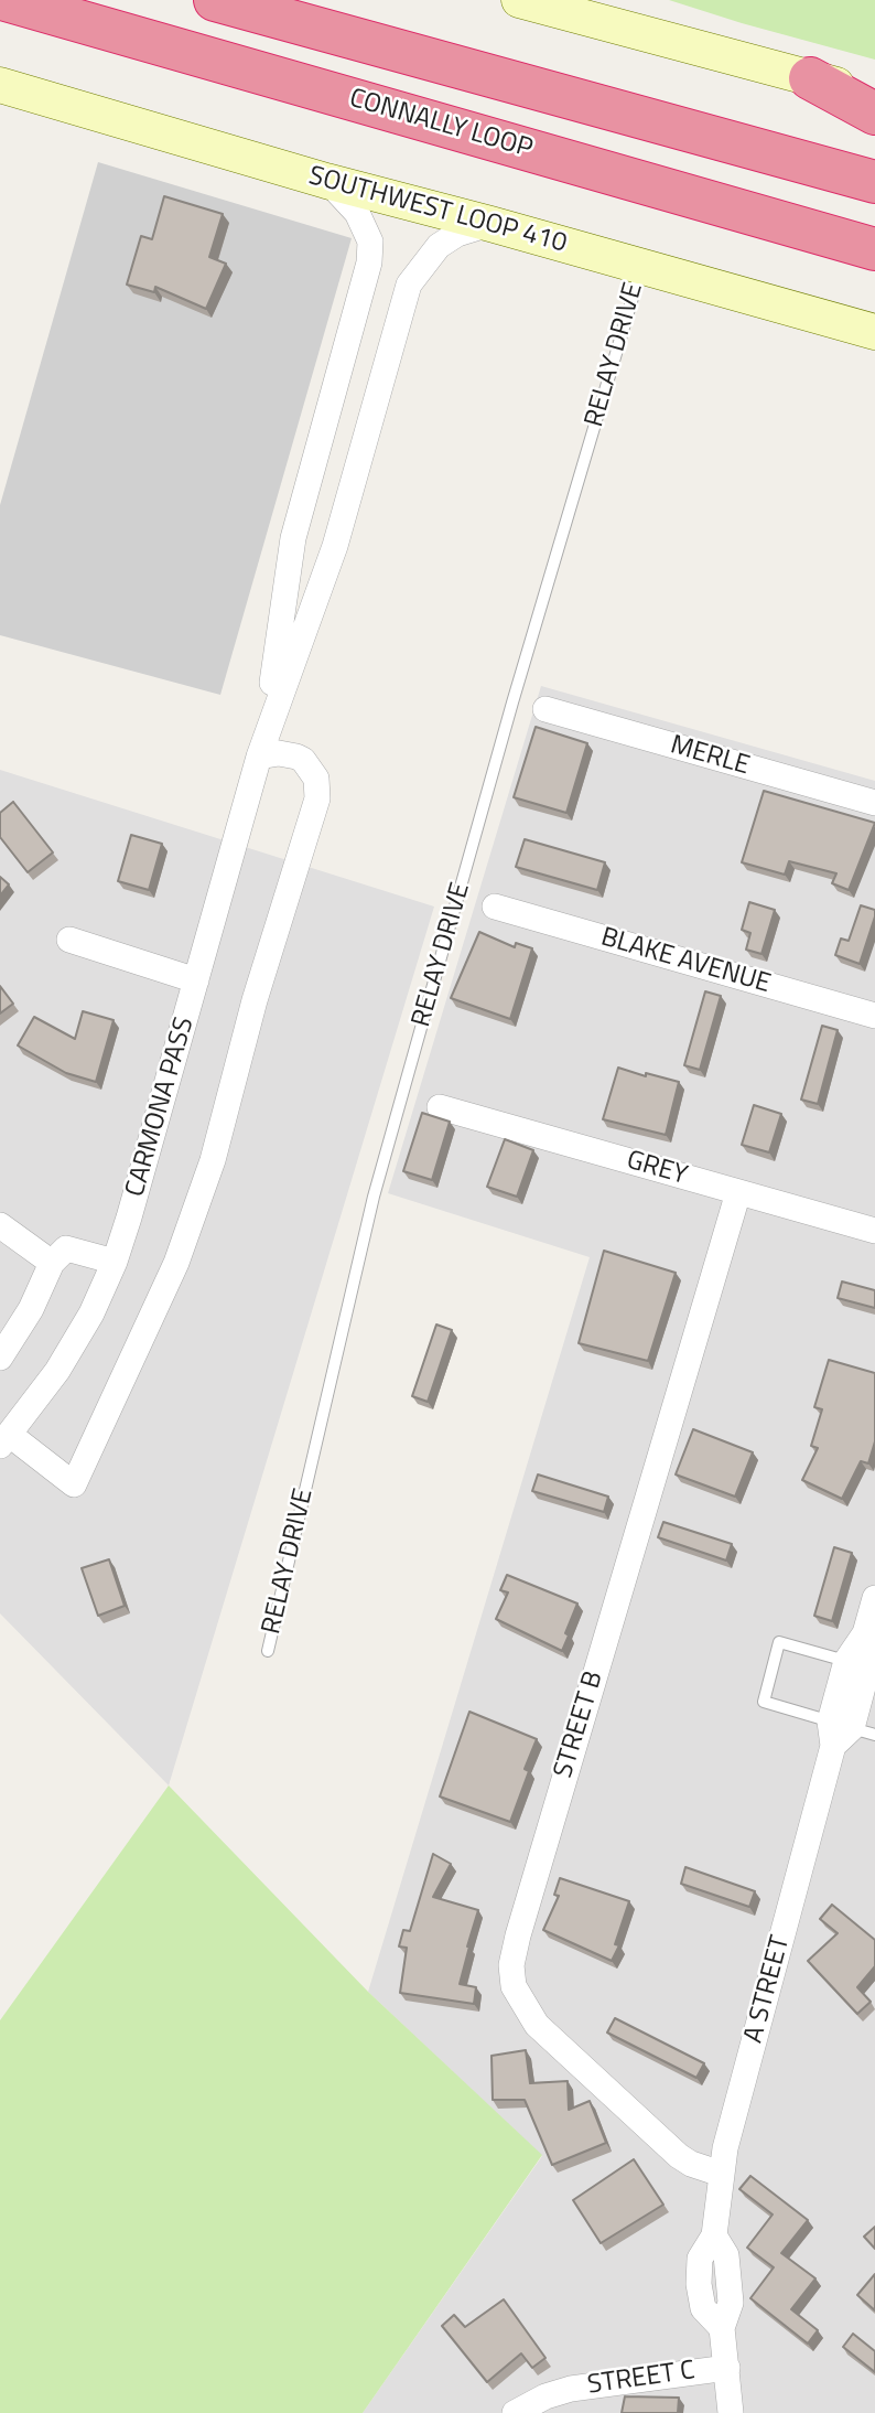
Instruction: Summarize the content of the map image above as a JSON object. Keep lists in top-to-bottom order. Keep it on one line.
{"streets":{"highway":["CONNALLY LOOP"],"main road":["SOUTHWEST LOOP 410"],"street":["MERLE","BLAKE AVENUE","CARMONA PASS","GREY","STREET B","A STREET","STREET C"],"lane":["RELAY DRIVE"]},"crossings":[["SOUTHWEST LOOP 410","RELAY DRIVE"],["SOUTHWEST LOOP 410","CARMONA PASS"],["GREY","STREET B"],["STREET B","A STREET"],["A STREET","STREET C"]]}
